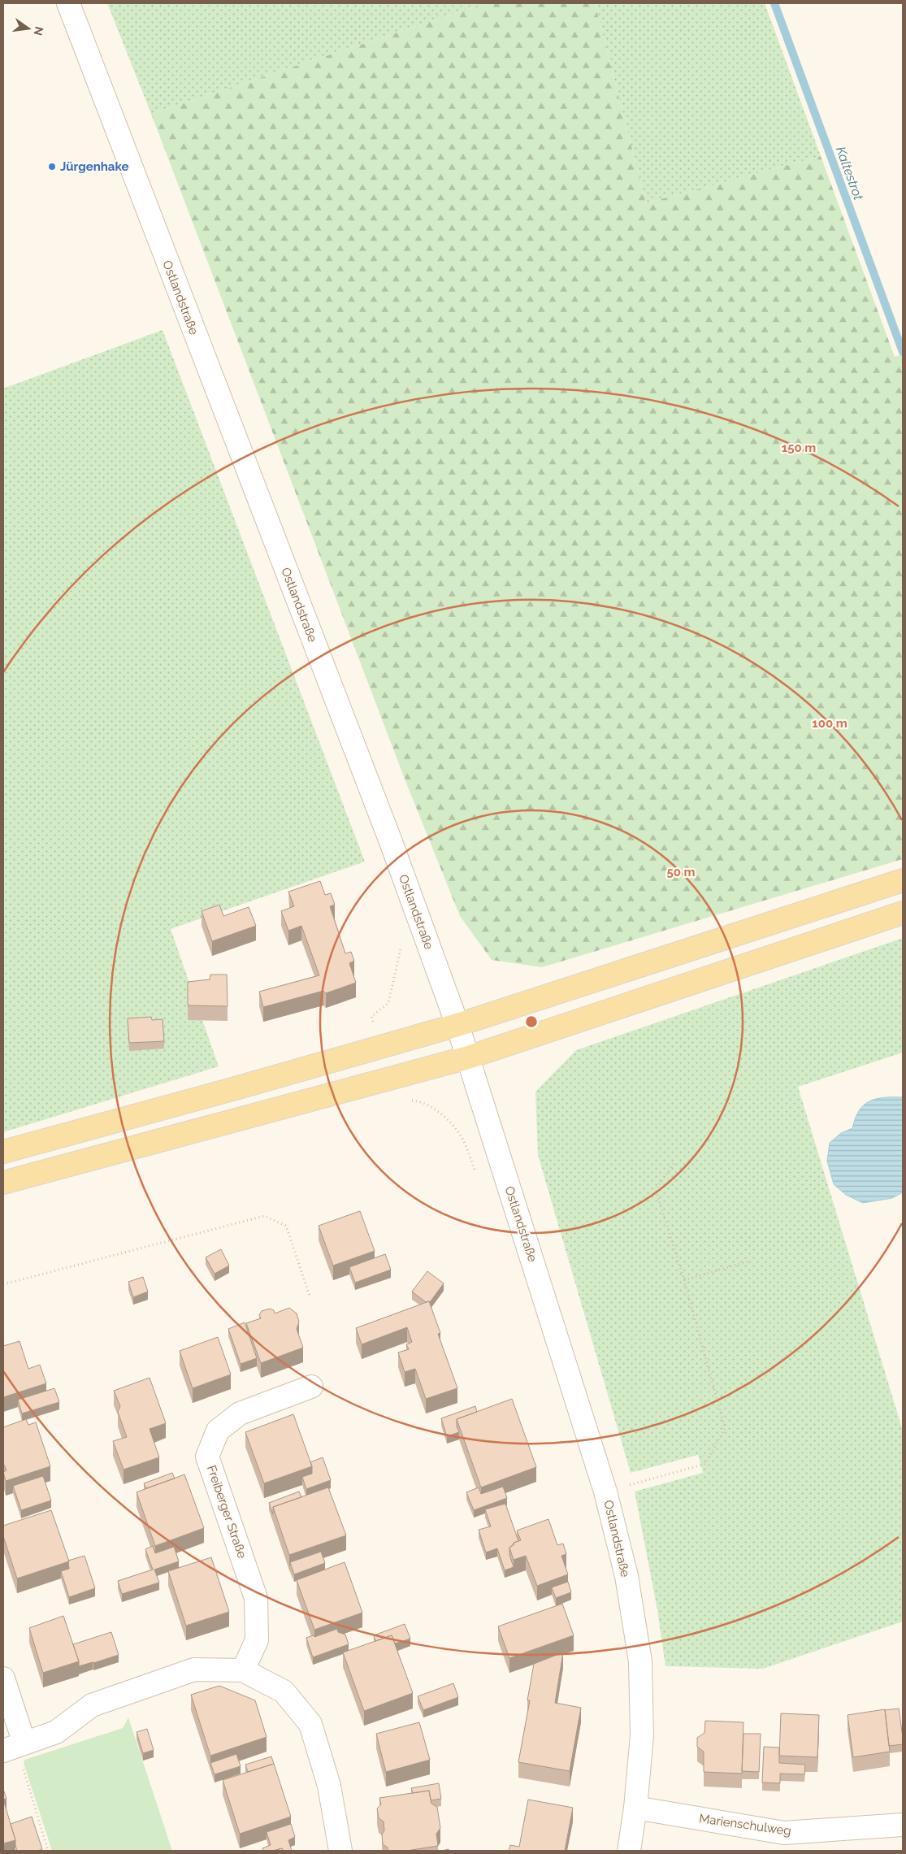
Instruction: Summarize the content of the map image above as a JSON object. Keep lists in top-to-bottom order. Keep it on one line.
{"streets":{"street":["Ostlandstraße","Freiberger Straße","Marienschulweg"]},"crossings":[["Ostlandstraße","Marienschulweg"]],"water":["Kaltestrot"],"places":["Jürgenhake"],"north":"right","rings":["150 m","100 m","50 m"]}
